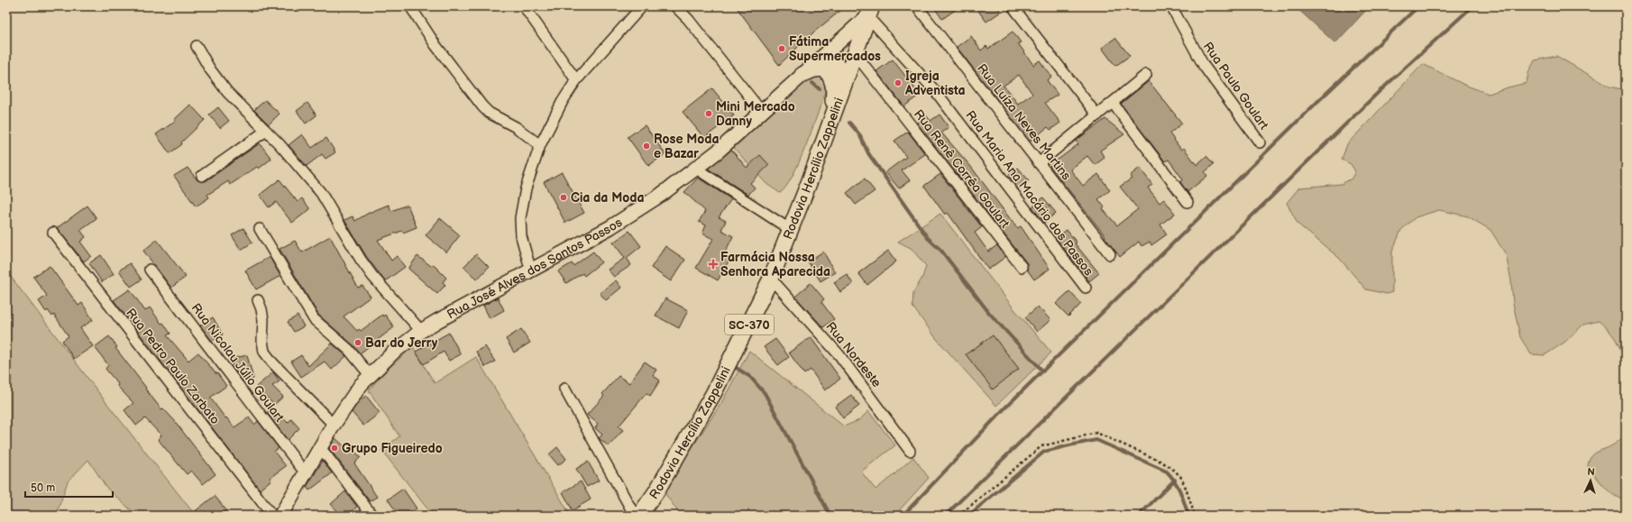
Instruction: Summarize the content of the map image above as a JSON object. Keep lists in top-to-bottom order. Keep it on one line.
{"streets":{"main road":["Rodovia Hercílio Zappelini","SC-370"],"street":["Rua Paulo Goulart","Rua Luíza Neves Martins","Rua Renê Corrêa Goulart","Rua Maria Ana Macário dos Passos","Rua José Alves dos Santos Passos","Rua Nordeste","Rua Nicolau Júlio Goulart","Rua Pedro Paulo Zarbato"]},"crossings":[["Rodovia Hercílio Zappelini","Rua Renê Corrêa Goulart"],["Rodovia Hercílio Zappelini","Rua Maria Ana Macário dos Passos"],["Rodovia Hercílio Zappelini","Rua José Alves dos Santos Passos"],["Rodovia Hercílio Zappelini","Rua Nordeste"],["Rua Renê Corrêa Goulart","Rua José Alves dos Santos Passos"],["Rua Maria Ana Macário dos Passos","Rua José Alves dos Santos Passos"],["Rua José Alves dos Santos Passos","Rua Nicolau Júlio Goulart"]],"places":{"other":["Fátima Supermercados","Igreja Adventista","Mini Mercado Danny","Rose Moda e Bazar","Cia da Moda","Bar do Jerry","Grupo Figueiredo"],"health":["Farmácia Nossa Senhora Aparecida"]},"scale_bar":"50 m","north":"top"}
